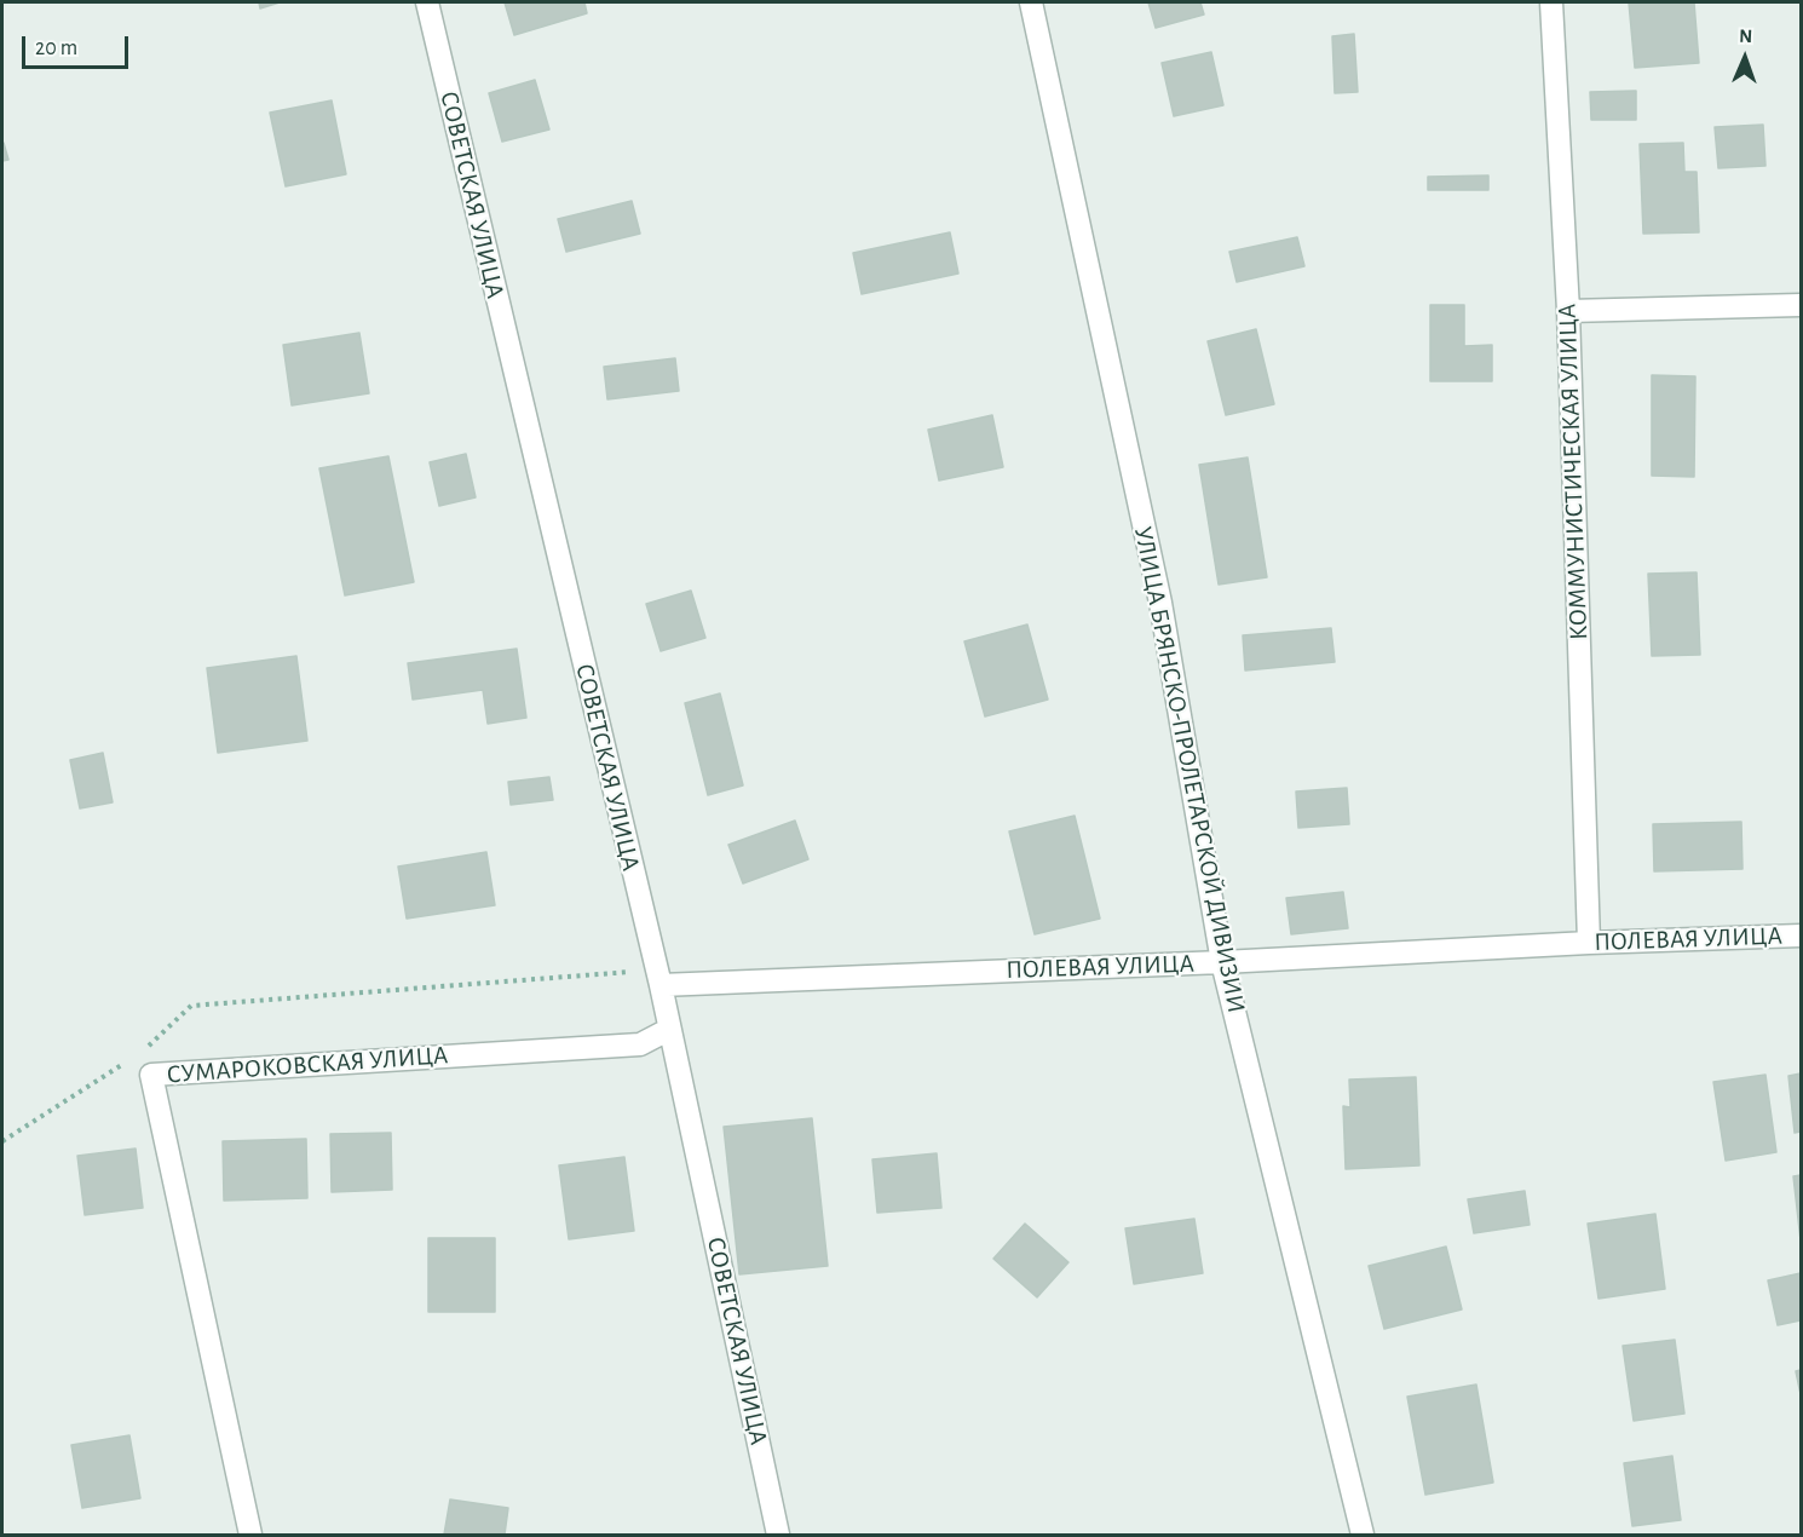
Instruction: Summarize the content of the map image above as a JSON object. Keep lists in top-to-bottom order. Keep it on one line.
{"streets":{"street":["СОВЕТСКАЯ УЛИЦА","КОММУНИСТИЧЕСКАЯ УЛИЦА","УЛИЦА БРЯНСКО-ПРОЛЕТАРСКОЙ ДИВИЗИИ","ПОЛЕВАЯ УЛИЦА","СУМАРОКОВСКАЯ УЛИЦА"]},"crossings":[["СОВЕТСКАЯ УЛИЦА","ПОЛЕВАЯ УЛИЦА"],["СОВЕТСКАЯ УЛИЦА","СУМАРОКОВСКАЯ УЛИЦА"],["КОММУНИСТИЧЕСКАЯ УЛИЦА","ПОЛЕВАЯ УЛИЦА"],["УЛИЦА БРЯНСКО-ПРОЛЕТАРСКОЙ ДИВИЗИИ","ПОЛЕВАЯ УЛИЦА"]],"scale_bar":"20 m","north":"top"}
